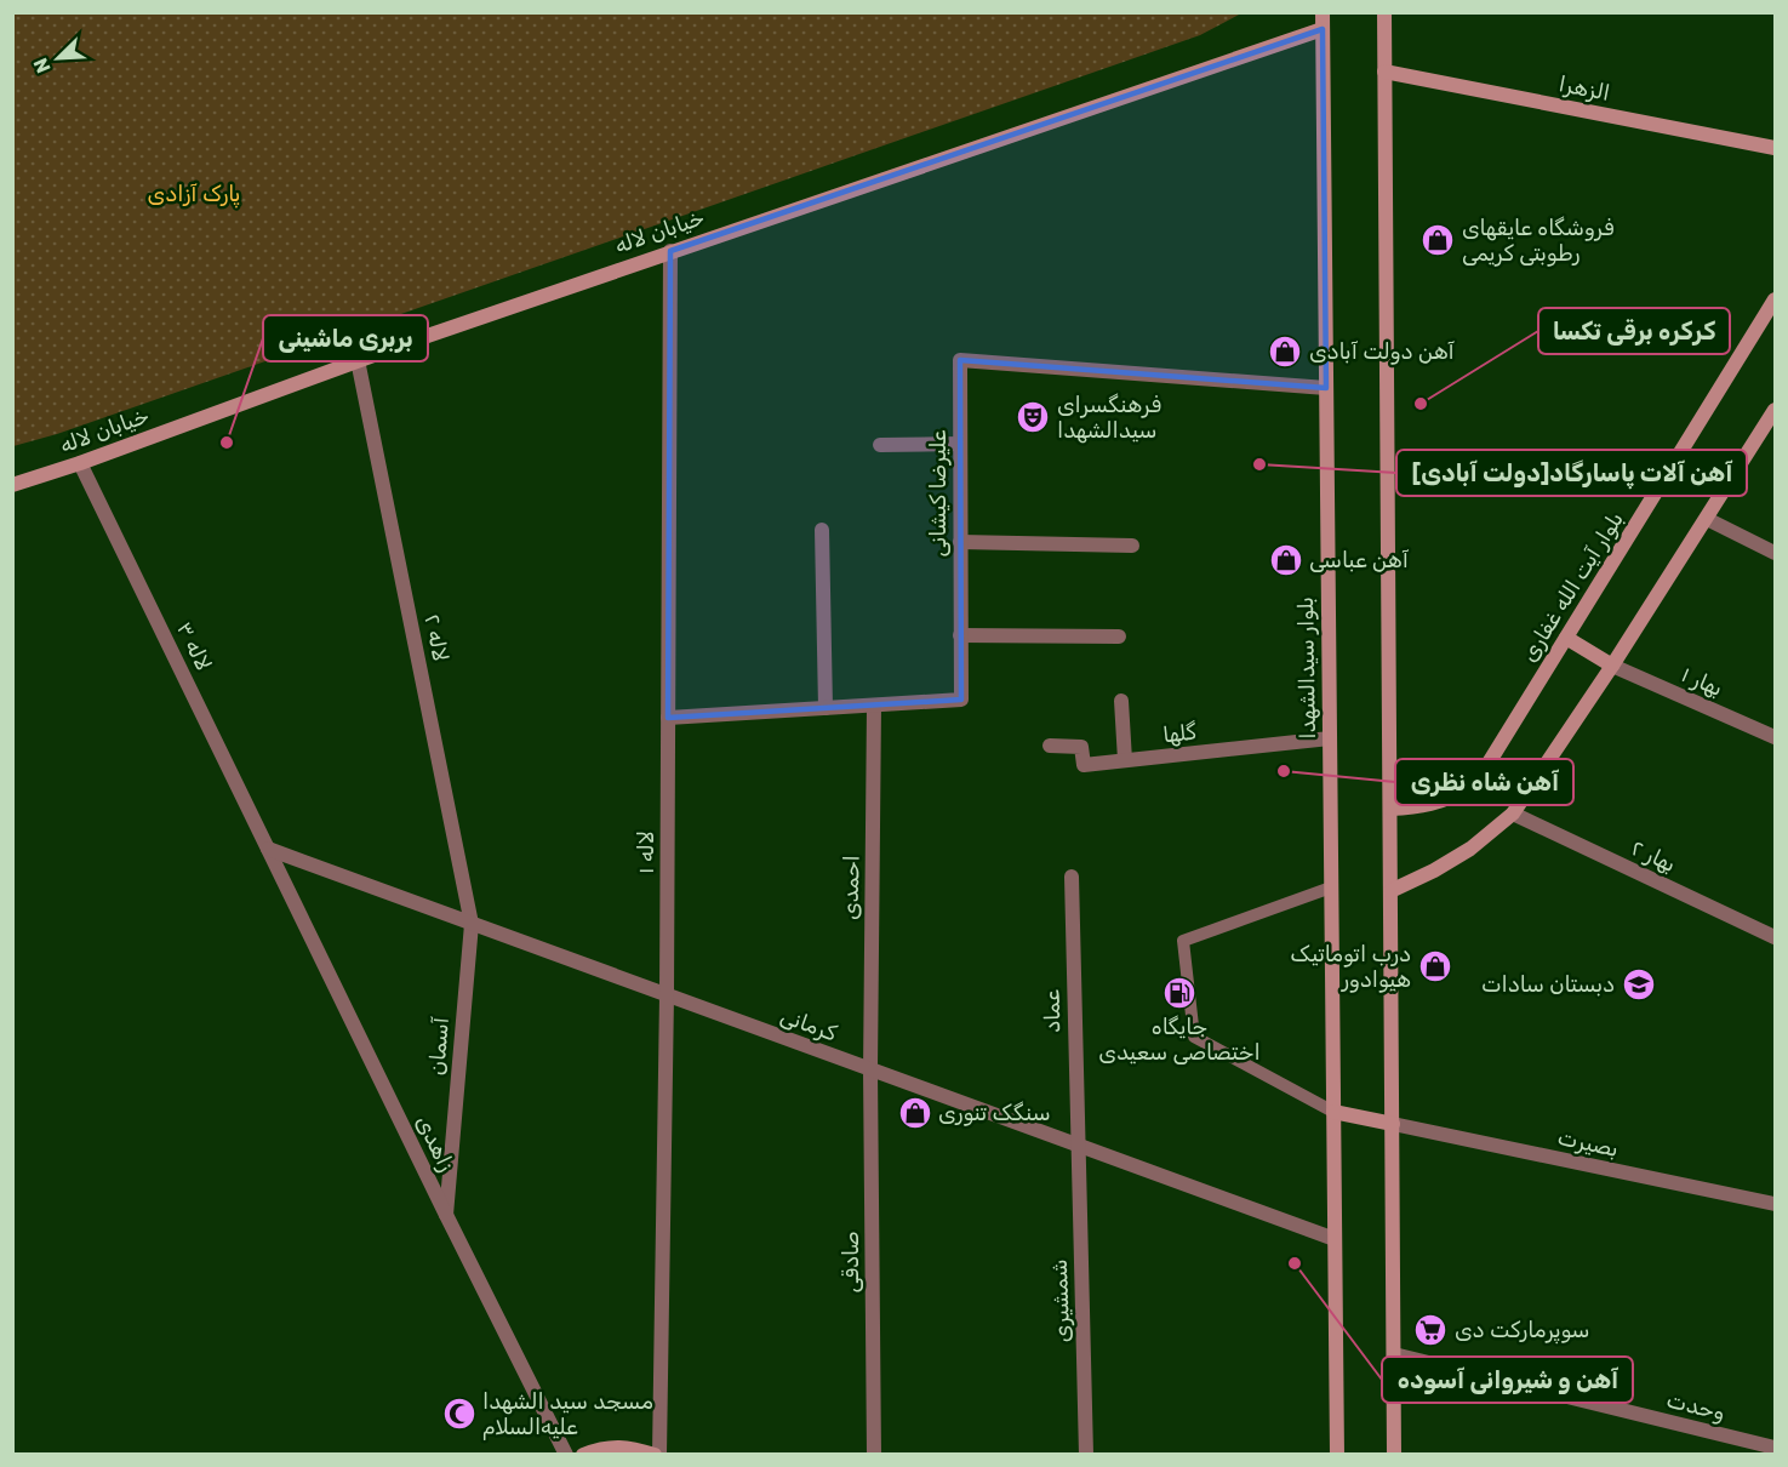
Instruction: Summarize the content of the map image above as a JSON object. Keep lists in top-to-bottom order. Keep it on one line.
{"streets":{"main road":["الزهرا","خیابان لاله","بلوار آیت الله غفاری","بلوار سیدالشهدا"],"street":["علیرضا کیشانی","لاله ۲","لاله ۳","بهار ۱","گلها","لاله ۱","بهار ۲","احمدی","عماد","کرمانی","آسمان","زاهدی","بصیرت","صادقی","شمشیری","وحدت"]},"crossings":[["خیابان لاله","لاله ۲"],["خیابان لاله","لاله ۳"],["خیابان لاله","بلوار سیدالشهدا"],["خیابان لاله","لاله ۱"],["علیرضا کیشانی","بلوار سیدالشهدا"],["علیرضا کیشانی","لاله ۱"],["علیرضا کیشانی","احمدی"],["لاله ۲","کرمانی"],["لاله ۲","آسمان"],["لاله ۳","کرمانی"],["لاله ۳","زاهدی"],["بلوار سیدالشهدا","گلها"],["بلوار سیدالشهدا","کرمانی"],["لاله ۱","کرمانی"],["احمدی","کرمانی"],["احمدی","صادقی"],["عماد","کرمانی"],["عماد","شمشیری"],["کرمانی","آسمان"],["کرمانی","زاهدی"],["کرمانی","صادقی"],["کرمانی","شمشیری"],["آسمان","زاهدی"]],"parks":["پارک آزادی"],"places":{"shop":["فروشگاه عایقهای رطوبتی کریمی","آهن دولت آبادی","آهن عباسی","درب اتوماتیک هیوادور","سنگک تنوری"],"other":["کرکره برقی تکسا","بربری ماشینی","آهن آلات پاسارگاد[دولت آبادی]","آهن شاه نظری","آهن و شیروانی آسوده"],"theatre":["فرهنگسرای سیدالشهدا"],"school or university":["دبستان سادات"],"fuel station":["جایگاه اختصاصی سعیدی"],"supermarket":["سوپرمارکت دی"],"mosque":["مسجد سید الشهدا علیه‌السلام"]},"north":"bottom left"}
